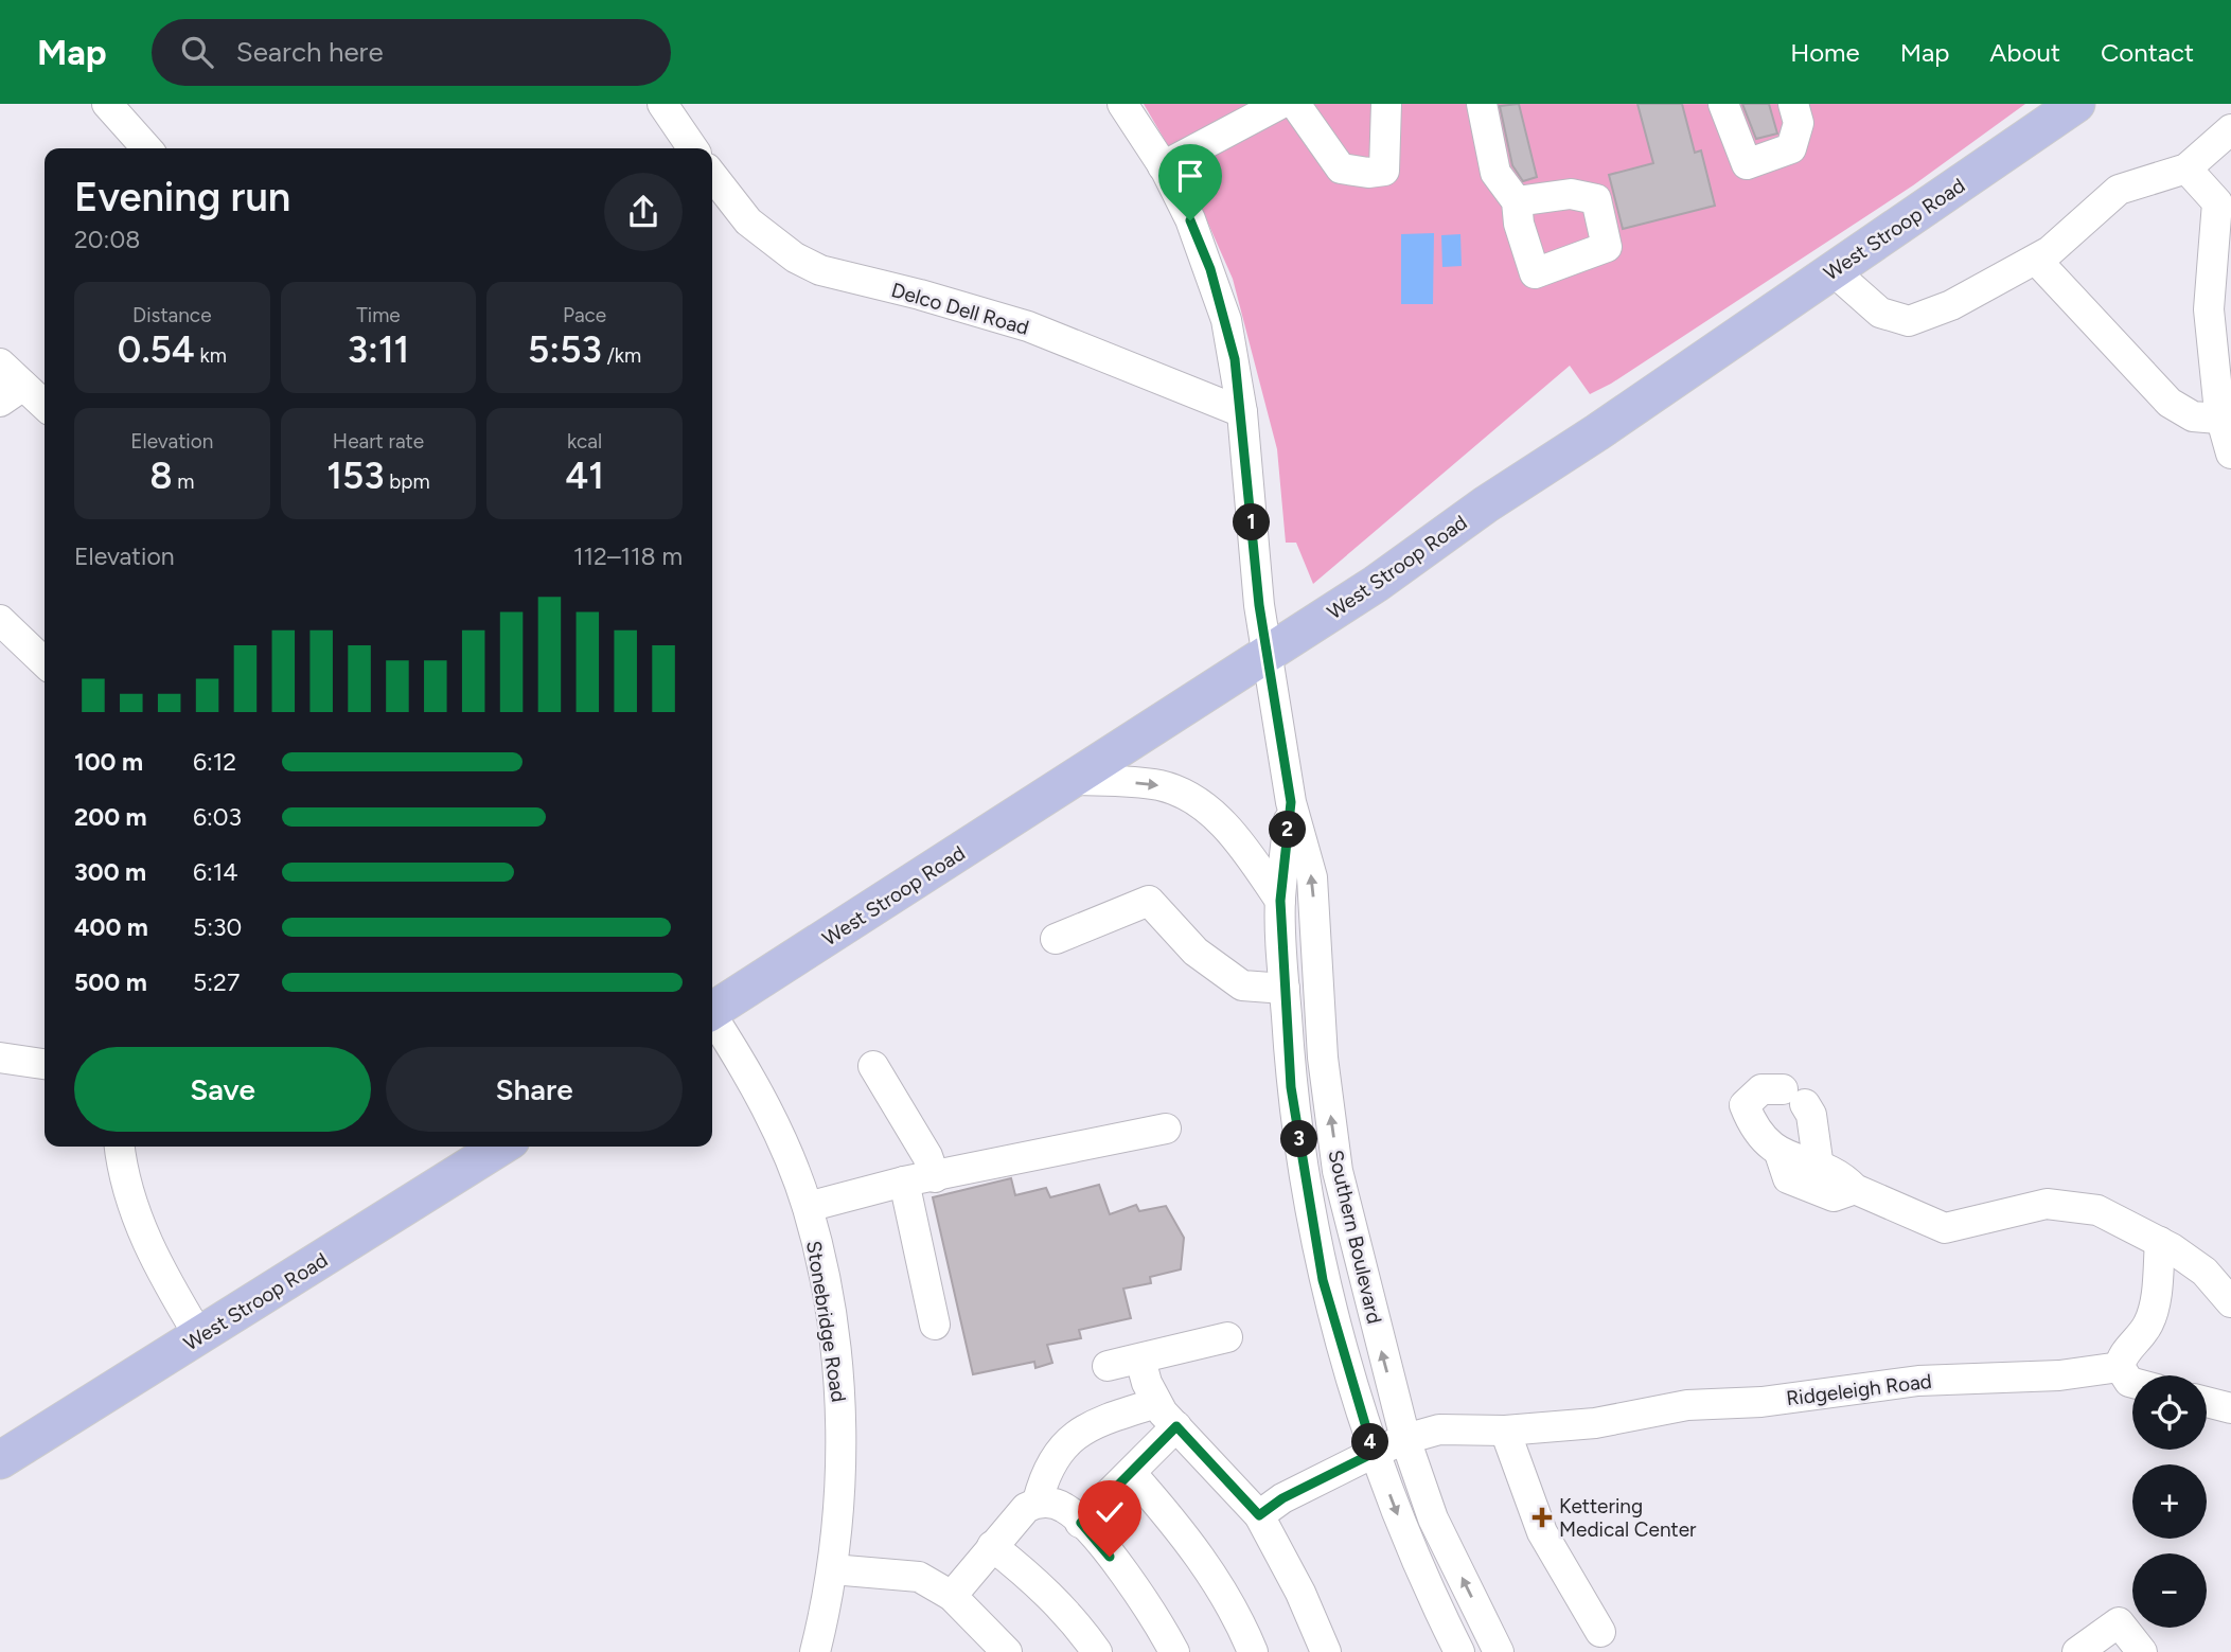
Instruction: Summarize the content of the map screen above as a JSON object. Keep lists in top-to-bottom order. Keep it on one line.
{"streets":{"main road":["West Stroop Road"],"street":["Delco Dell Road","Southern Boulevard","Stonebridge Road","Ridgeleigh Road"]},"crossings":[["West Stroop Road","Southern Boulevard"],["Delco Dell Road","Southern Boulevard"],["Southern Boulevard","Ridgeleigh Road"]],"places":{"health":["Kettering Medical Center"]},"page":{"header":"Map","search":"Search here","nav":["Home","Map","About","Contact"],"heading":["Evening run","20:08"],"stats":[["Distance","0.54 km"],["Time","3:11"],["Pace","5:53 /km"],["Elevation","8 m"],["Heart rate","153 bpm"],["kcal","41"]],"pins":["1","2","3","4"],"chart":["Elevation","112–118 m"],"list":[{"name":"100 m","note":"6:12"},{"name":"200 m","note":"6:03"},{"name":"300 m","note":"6:14"},{"name":"400 m","note":"5:30"},{"name":"500 m","note":"5:27"}],"buttons":["Save","Share"],"map_buttons":["+","−"]}}
